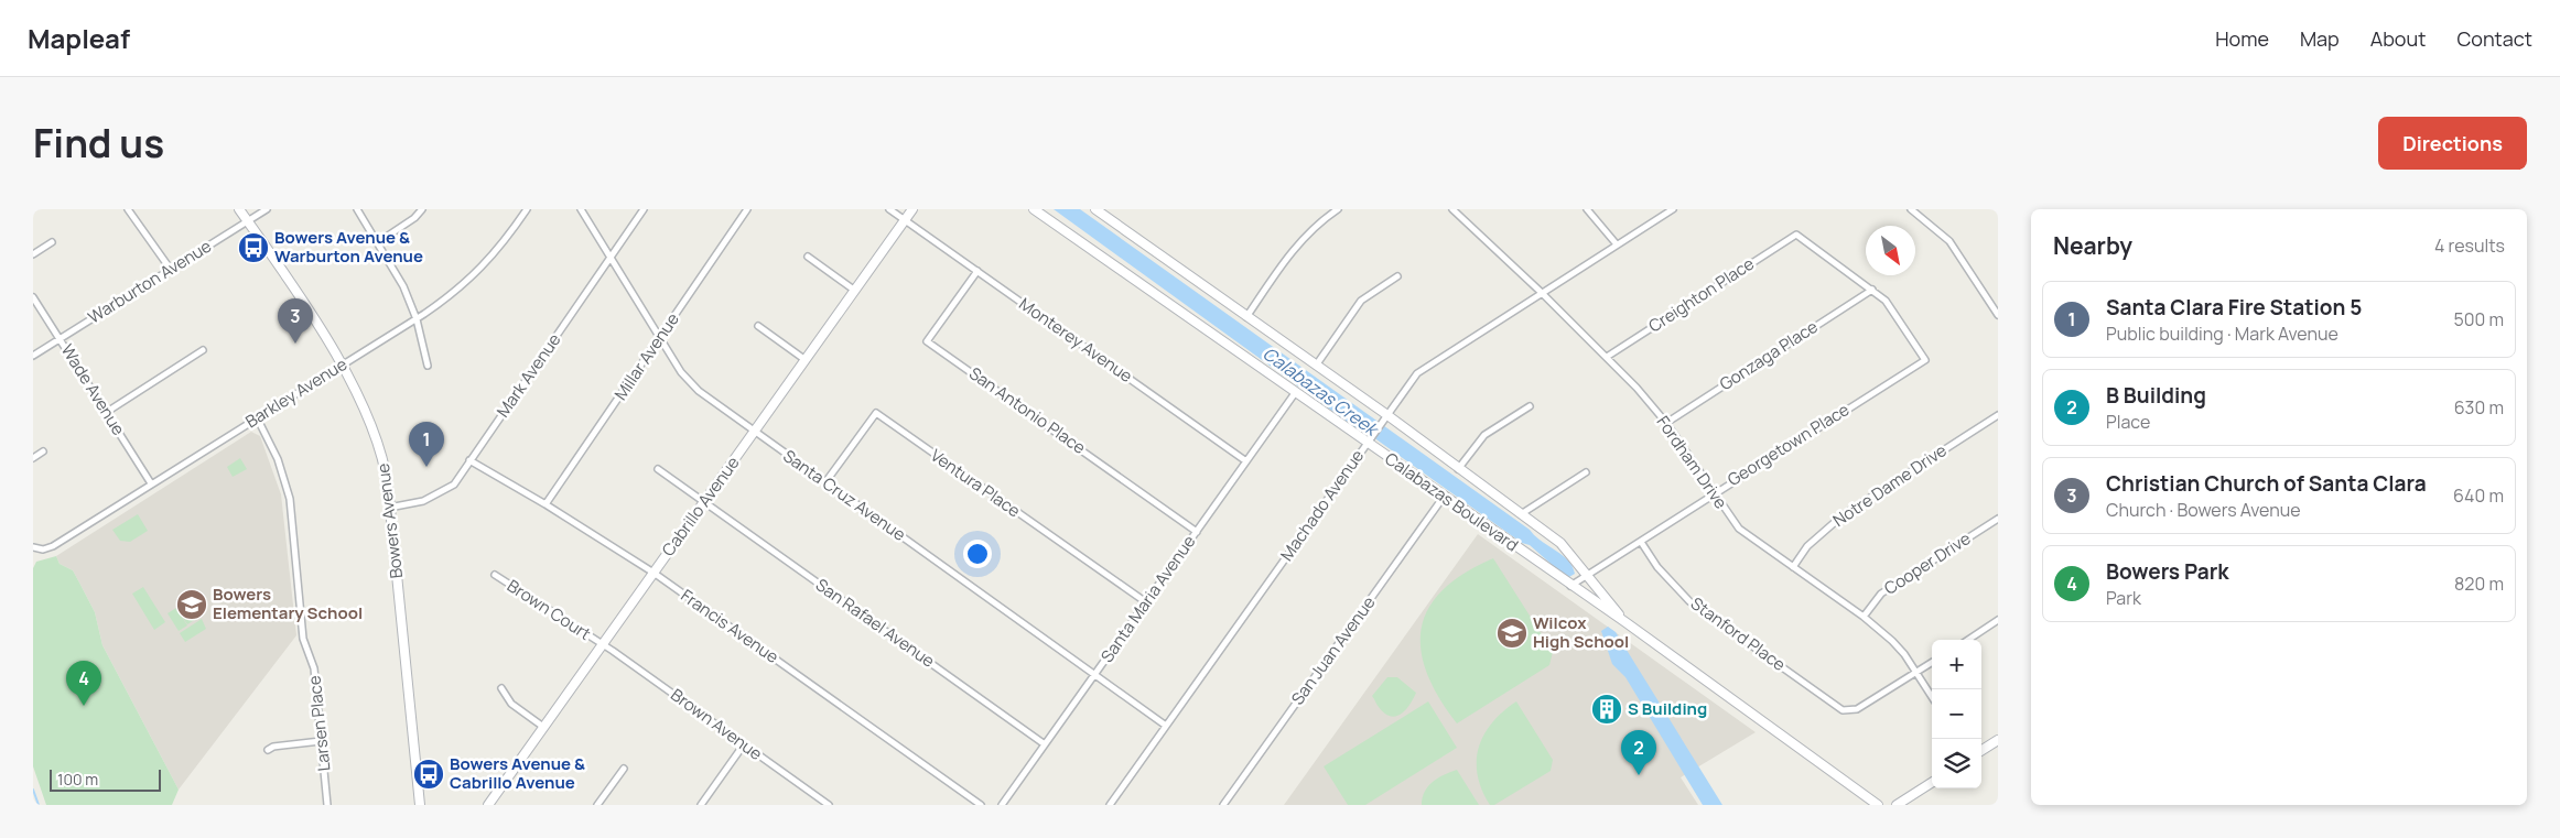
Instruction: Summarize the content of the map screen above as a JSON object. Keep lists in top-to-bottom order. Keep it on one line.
{"streets":{"street":["Warburton Avenue","Creighton Place","Monterey Avenue","Gonzaga Place","Millar Avenue","Mark Avenue","Wade Avenue","Barkley Avenue","San Antonio Place","Georgetown Place","Fordham Drive","Ventura Place","Notre Dame Drive","Santa Cruz Avenue","Calabazas Boulevard","Machado Avenue","Cabrillo Avenue","Bowers Avenue","Cooper Drive","Santa Maria Avenue","Brown Court","San Rafael Avenue","Francis Avenue","Stanford Place","San Juan Avenue","Larsen Place","Brown Avenue"]},"crossings":[["Warburton Avenue","Wade Avenue"],["Warburton Avenue","Bowers Avenue"],["Creighton Place","Gonzaga Place"],["Creighton Place","Georgetown Place"],["Creighton Place","Fordham Drive"],["Monterey Avenue","San Antonio Place"],["Monterey Avenue","Cabrillo Avenue"],["Monterey Avenue","Santa Maria Avenue"],["Gonzaga Place","Georgetown Place"],["Gonzaga Place","Fordham Drive"],["Millar Avenue","Santa Cruz Avenue"],["Millar Avenue","Francis Avenue"],["Mark Avenue","Santa Cruz Avenue"],["Mark Avenue","Bowers Avenue"],["Mark Avenue","Francis Avenue"],["Wade Avenue","Barkley Avenue"],["Barkley Avenue","Bowers Avenue"],["Barkley Avenue","Larsen Place"],["San Antonio Place","Santa Maria Avenue"],["Georgetown Place","Fordham Drive"],["Georgetown Place","Calabazas Boulevard"],["Georgetown Place","Stanford Place"],["Fordham Drive","Notre Dame Drive"],["Fordham Drive","Machado Avenue"],["Fordham Drive","Cooper Drive"],["Fordham Drive","Stanford Place"],["Ventura Place","Santa Cruz Avenue"],["Ventura Place","Santa Maria Avenue"],["Santa Cruz Avenue","Machado Avenue"],["Santa Cruz Avenue","Cabrillo Avenue"],["Santa Cruz Avenue","Santa Maria Avenue"],["Calabazas Boulevard","Machado Avenue"],["Calabazas Boulevard","Santa Maria Avenue"],["Calabazas Boulevard","San Juan Avenue"],["Cabrillo Avenue","Brown Court"],["Cabrillo Avenue","San Rafael Avenue"],["Cabrillo Avenue","Francis Avenue"],["Cabrillo Avenue","Brown Avenue"],["Santa Maria Avenue","San Rafael Avenue"],["Brown Court","Brown Avenue"]],"water":["Calabazas Creek"],"places":{"bus stop":["Bowers Avenue & Warburton Avenue","Bowers Avenue & Cabrillo Avenue"],"school or university":["Bowers Elementary School","Wilcox High School"],"building":["S Building"]},"scale_bar":"100 m","north":"bottom right","page":{"header":"Mapleaf","nav":["Home","Map","About","Contact"],"title":"Find us","buttons":"Directions","heading":["Nearby","4 results"],"list":[{"mark":"1","name":"Santa Clara Fire Station 5","note":"Public building · Mark Avenue","value":"500 m"},{"mark":"2","name":"B Building","note":"Place","value":"630 m"},{"mark":"3","name":"Christian Church of Santa Clara","note":"Church · Bowers Avenue","value":"640 m"},{"mark":"4","name":"Bowers Park","note":"Park","value":"820 m"}],"pins":["3","1","4","2"],"map_buttons":["+","−"],"scale":"100 m"}}
